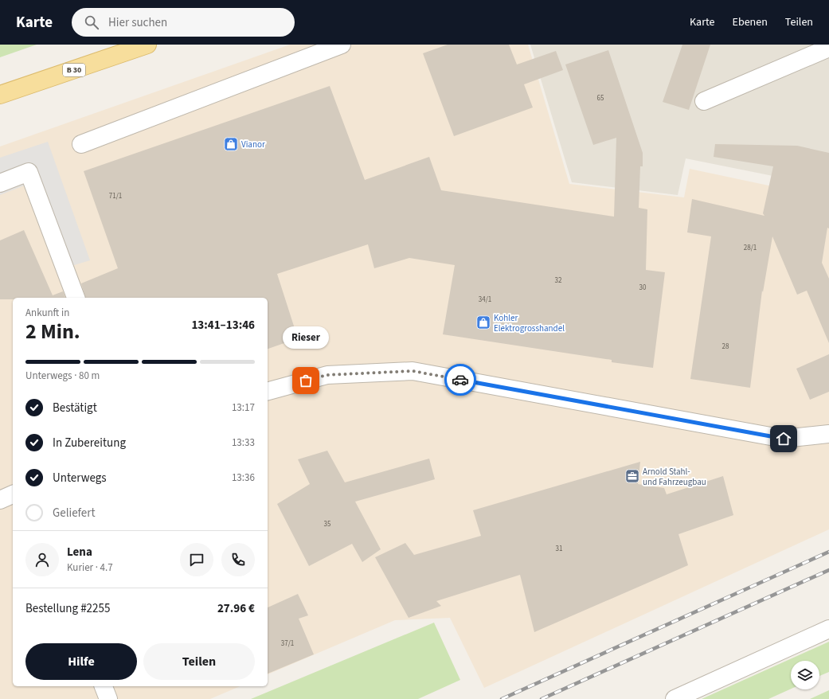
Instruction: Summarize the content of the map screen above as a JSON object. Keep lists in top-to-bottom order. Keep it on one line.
{"streets":{"main road":["B 30"]},"places":{"shop":["Vianor","Kohler Elektrogrosshandel"],"other":["Rieser"],"office":["Arnold Stahl- und Fahrzeugbau"]},"house_numbers":["65","71/1","28/1","32","30","34/1","28","35","31","37/1"],"page":{"header":"Karte","search":"Hier suchen","nav":["Karte","Ebenen","Teilen"],"heading":["2 Min.","Ankunft in","13:41–13:46"],"panel":["Lena","Kurier · 4.7","Bestellung #2255","27.96 €"],"bubble":"Rieser","bar":"Unterwegs · 80 m","list":[["Bestätigt","13:17"],["In Zubereitung","13:33"],["Unterwegs","13:36"],"Geliefert"],"buttons":["Hilfe","Teilen"]}}
